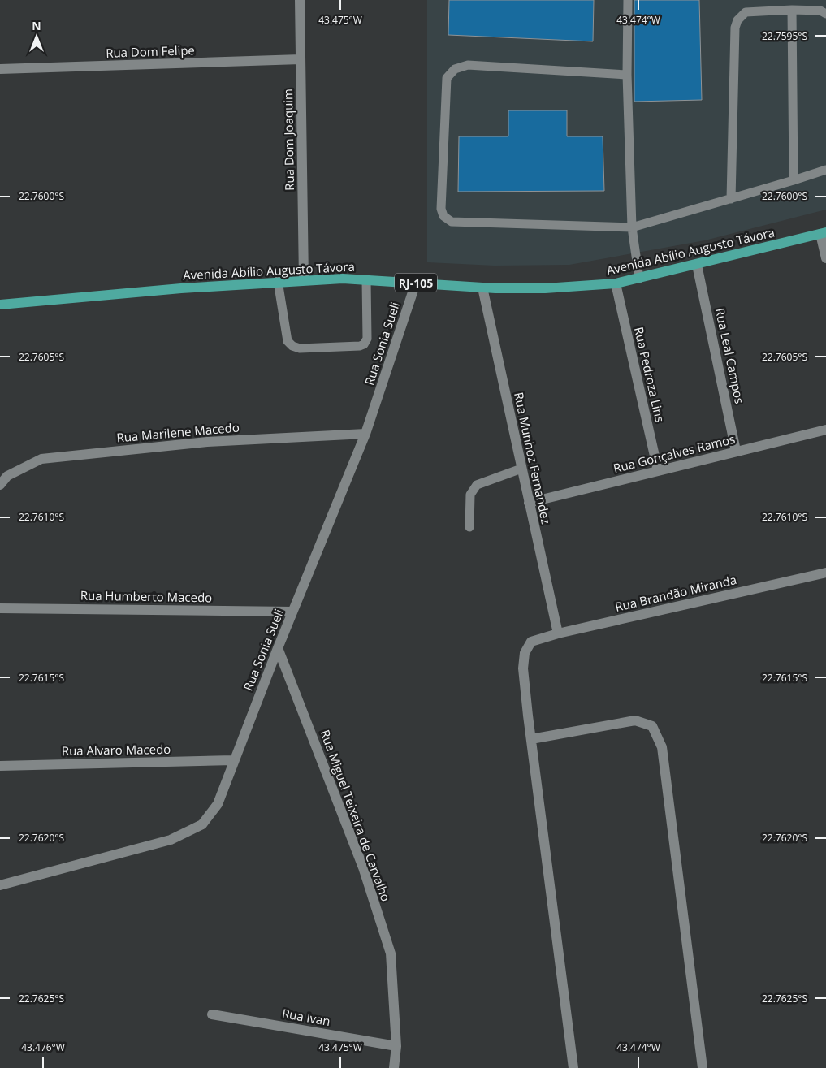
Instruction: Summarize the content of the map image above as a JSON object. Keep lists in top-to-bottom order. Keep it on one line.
{"streets":{"main road":["Avenida Abílio Augusto Távora","RJ-105"],"street":["Rua Dom Felipe","Rua Dom Joaquim","Rua Sonia Sueli","Rua Leal Campos","Rua Pedroza Lins","Rua Marilene Macedo","Rua Gonçalves Ramos","Rua Munhoz Fernandez","Rua Brandão Miranda","Rua Humberto Macedo","Rua Alvaro Macedo","Rua Miguel Teixeira de Carvalho","Rua Ivan"]},"crossings":[["Rua Dom Felipe","Rua Dom Joaquim"],["Rua Dom Joaquim","Avenida Abílio Augusto Távora"],["Avenida Abílio Augusto Távora","Rua Sonia Sueli"],["Avenida Abílio Augusto Távora","Rua Leal Campos"],["Avenida Abílio Augusto Távora","Rua Pedroza Lins"],["Avenida Abílio Augusto Távora","Rua Munhoz Fernandez"],["Rua Sonia Sueli","Rua Marilene Macedo"],["Rua Sonia Sueli","Rua Humberto Macedo"],["Rua Sonia Sueli","Rua Alvaro Macedo"],["Rua Sonia Sueli","Rua Miguel Teixeira de Carvalho"],["Rua Leal Campos","Rua Gonçalves Ramos"],["Rua Pedroza Lins","Rua Gonçalves Ramos"],["Rua Gonçalves Ramos","Rua Munhoz Fernandez"],["Rua Munhoz Fernandez","Rua Brandão Miranda"],["Rua Miguel Teixeira de Carvalho","Rua Ivan"]],"north":"top","coordinates":["43.475°W","43.474°W","22.7595°S","22.7600°S","22.7605°S","22.7610°S","22.7615°S","22.7620°S","22.7625°S","43.476°W"]}
